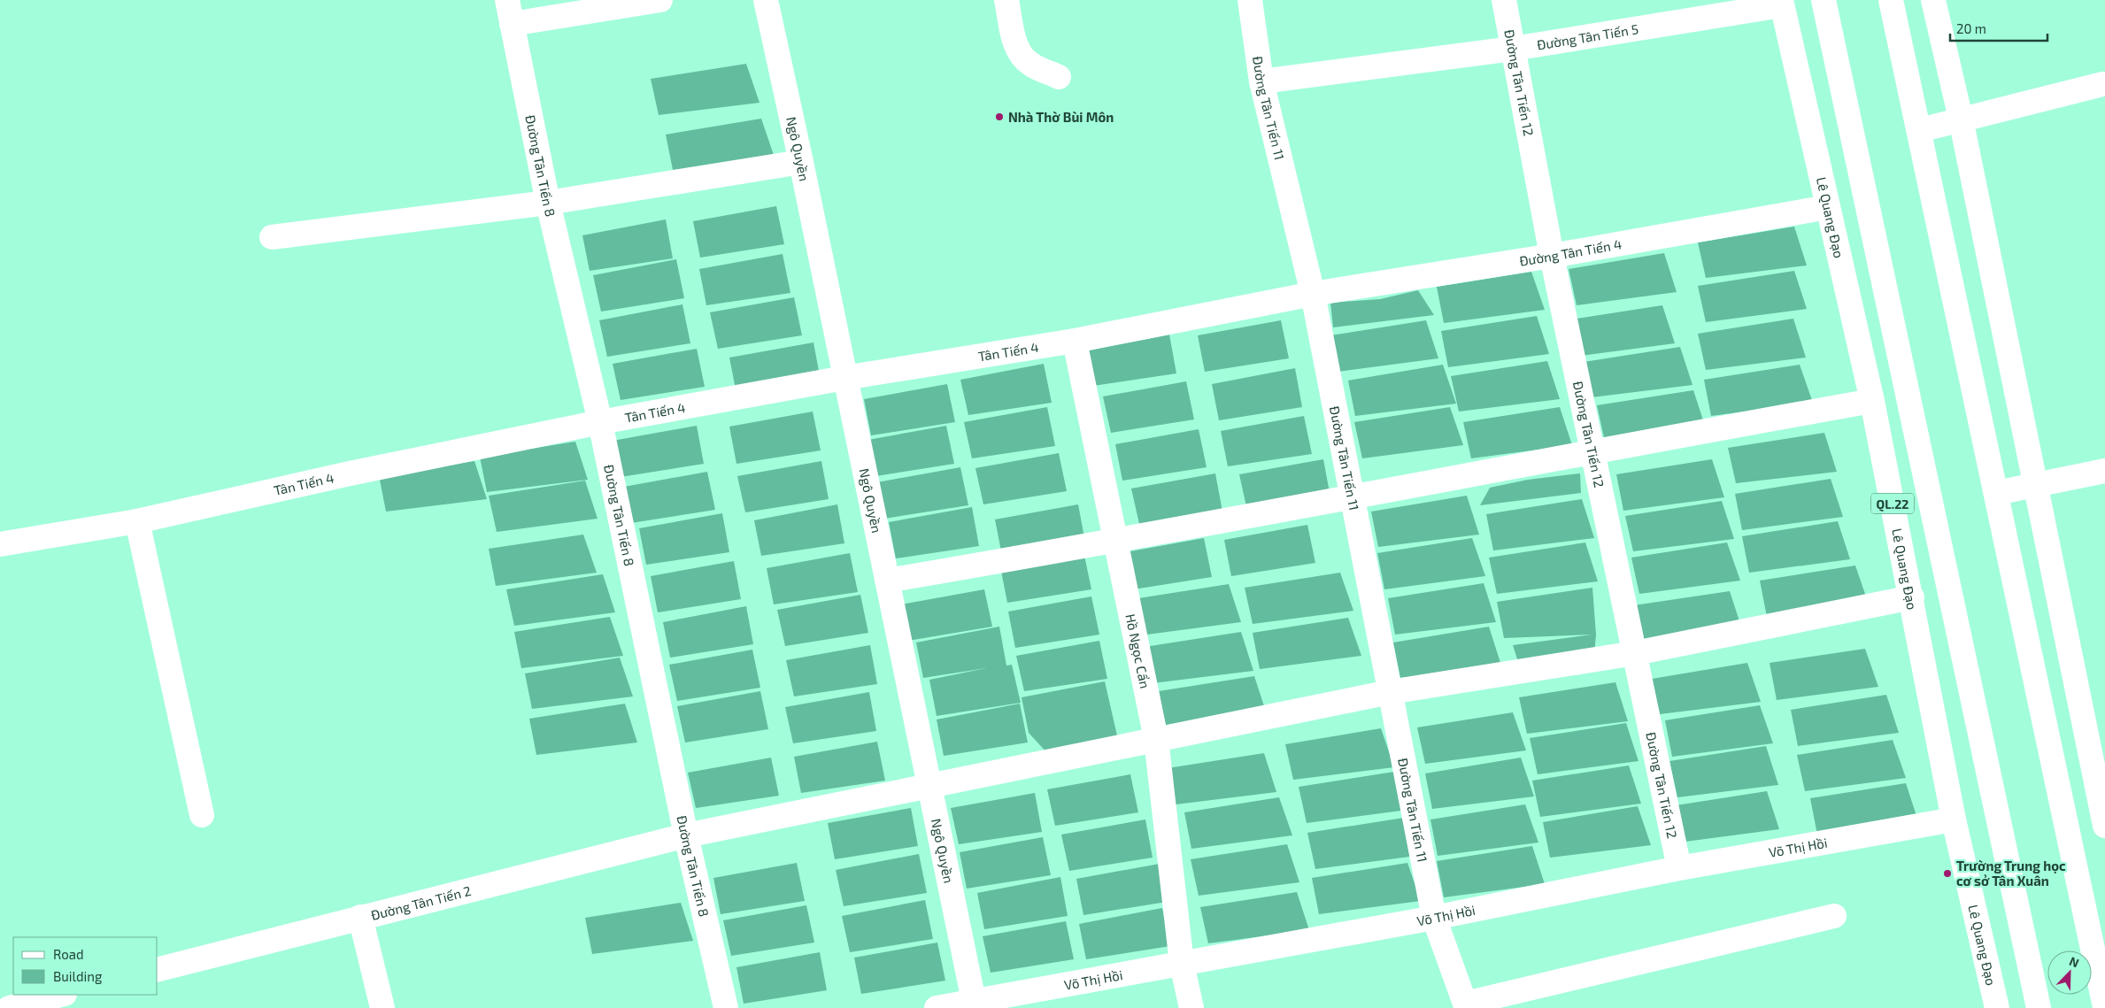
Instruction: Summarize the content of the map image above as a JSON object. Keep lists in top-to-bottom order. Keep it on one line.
{"streets":{"main road":["Đường Tân Tiến 5","Đường Tân Tiến 12","Đường Tân Tiến 11","Ngô Quyền","Đường Tân Tiến 8","Lê Quang Đạo","Đường Tân Tiến 4","Tân Tiến 4","QL.22","Hồ Ngọc Cẩn","Võ Thị Hồi","Đường Tân Tiến 2"]},"crossings":[["Đường Tân Tiến 5","Đường Tân Tiến 12"],["Đường Tân Tiến 5","Đường Tân Tiến 11"],["Đường Tân Tiến 5","Lê Quang Đạo"],["Đường Tân Tiến 12","Đường Tân Tiến 4"],["Đường Tân Tiến 12","Võ Thị Hồi"],["Đường Tân Tiến 12","Đường Tân Tiến 2"],["Đường Tân Tiến 11","Đường Tân Tiến 4"],["Đường Tân Tiến 11","Tân Tiến 4"],["Đường Tân Tiến 11","Võ Thị Hồi"],["Đường Tân Tiến 11","Đường Tân Tiến 2"],["Ngô Quyền","Tân Tiến 4"],["Ngô Quyền","Võ Thị Hồi"],["Ngô Quyền","Đường Tân Tiến 2"],["Đường Tân Tiến 8","Tân Tiến 4"],["Đường Tân Tiến 8","Đường Tân Tiến 2"],["Lê Quang Đạo","Đường Tân Tiến 4"],["Lê Quang Đạo","Võ Thị Hồi"],["Lê Quang Đạo","Đường Tân Tiến 2"],["Đường Tân Tiến 4","Tân Tiến 4"],["Tân Tiến 4","Hồ Ngọc Cẩn"],["Hồ Ngọc Cẩn","Võ Thị Hồi"],["Hồ Ngọc Cẩn","Đường Tân Tiến 2"]],"places":["Nhà Thờ Bùi Môn","Trường Trung học cơ sở Tân Xuân"],"legend":["Road","Building"],"scale_bar":"20 m","north":"top right"}
